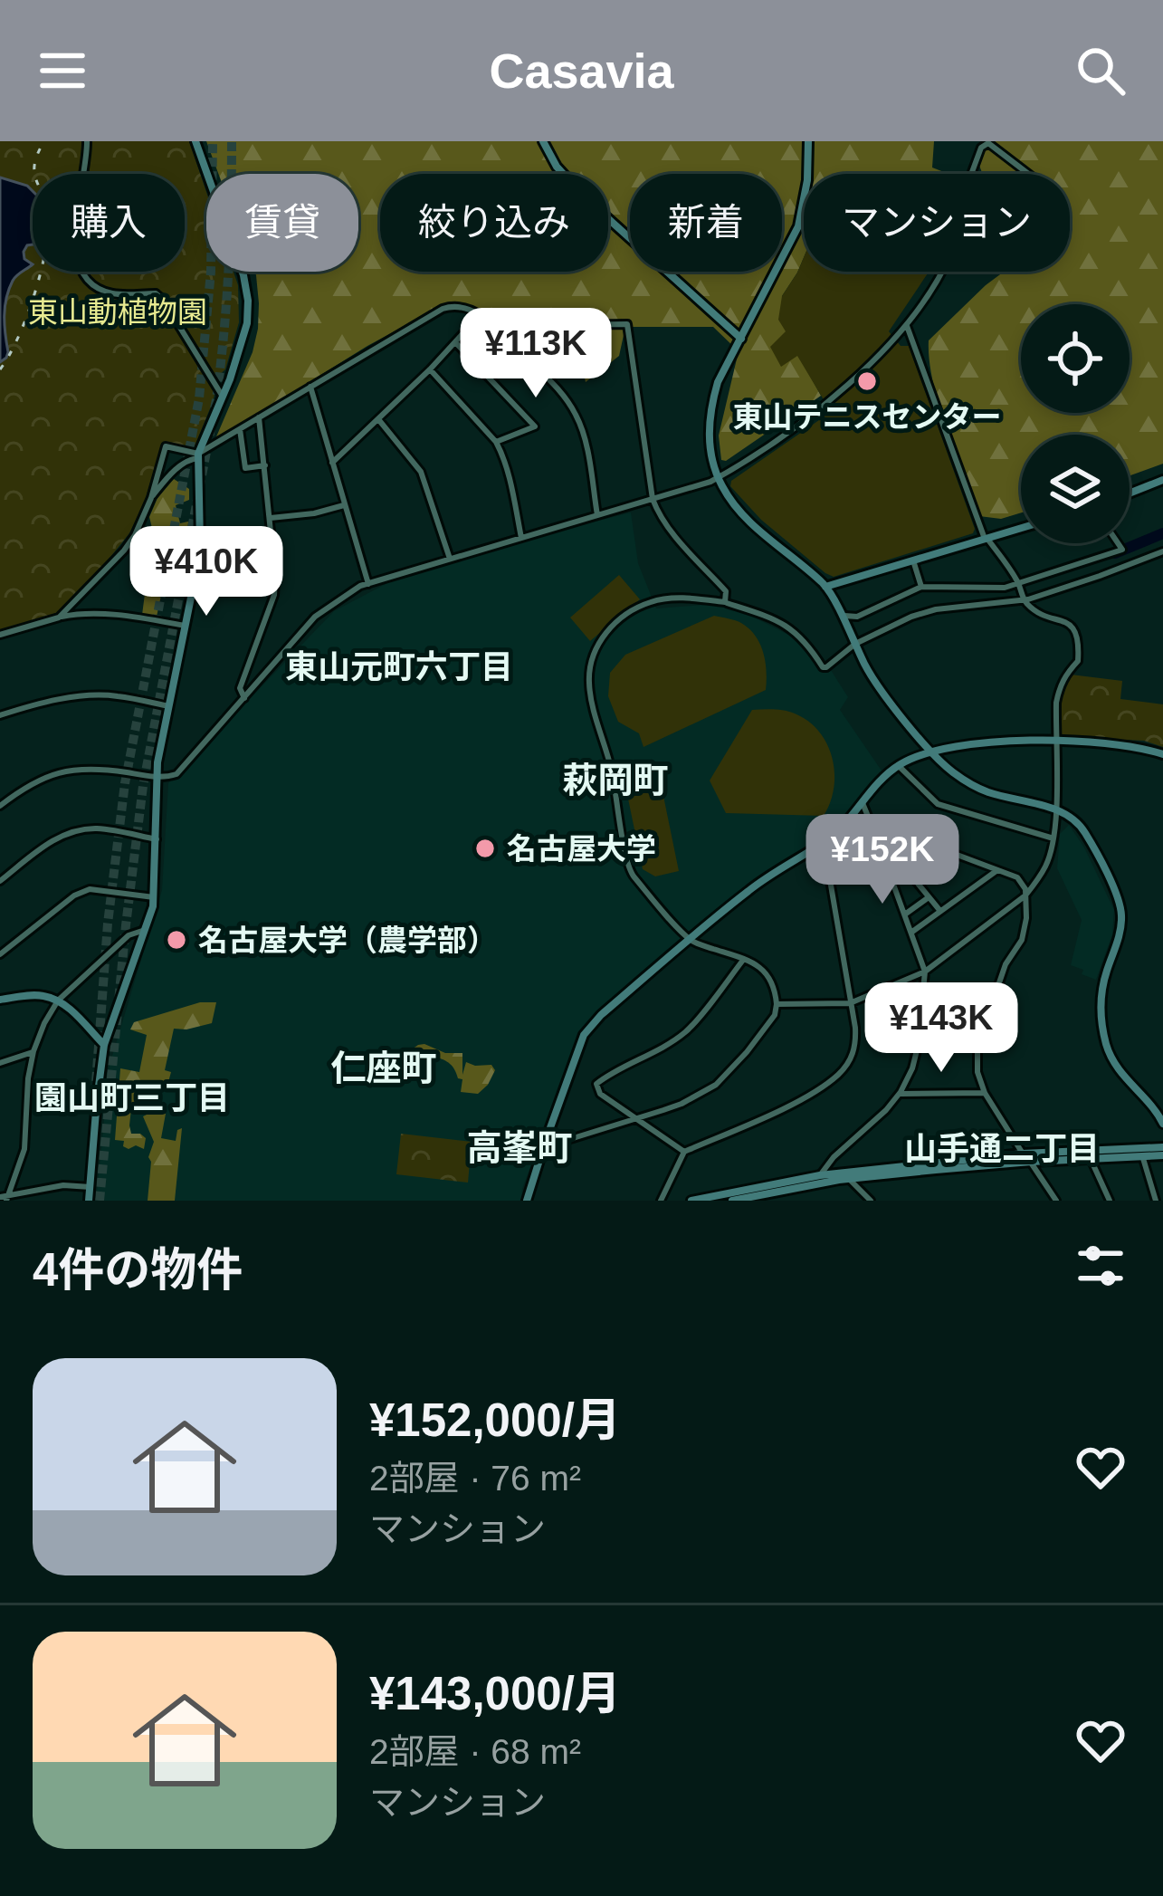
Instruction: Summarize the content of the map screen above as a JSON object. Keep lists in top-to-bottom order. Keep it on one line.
{"districts":["東山元町六丁目","萩岡町","仁座町","園山町三丁目","高峯町","山手通二丁目"],"parks":["東山動植物園"],"places":["東山テニスセンター","名古屋大学","名古屋大学（農学部）"],"page":{"header":"Casavia","chip":["購入","賃貸","絞り込み","新着","マンション"],"price":["¥113K","¥410K","¥152K","¥143K"],"heading":"4件の物件","list":[{"name":"¥152,000/月","note":"2部屋 · 76 m² · マンション"},{"name":"¥143,000/月","note":"2部屋 · 68 m² · マンション"}]}}
